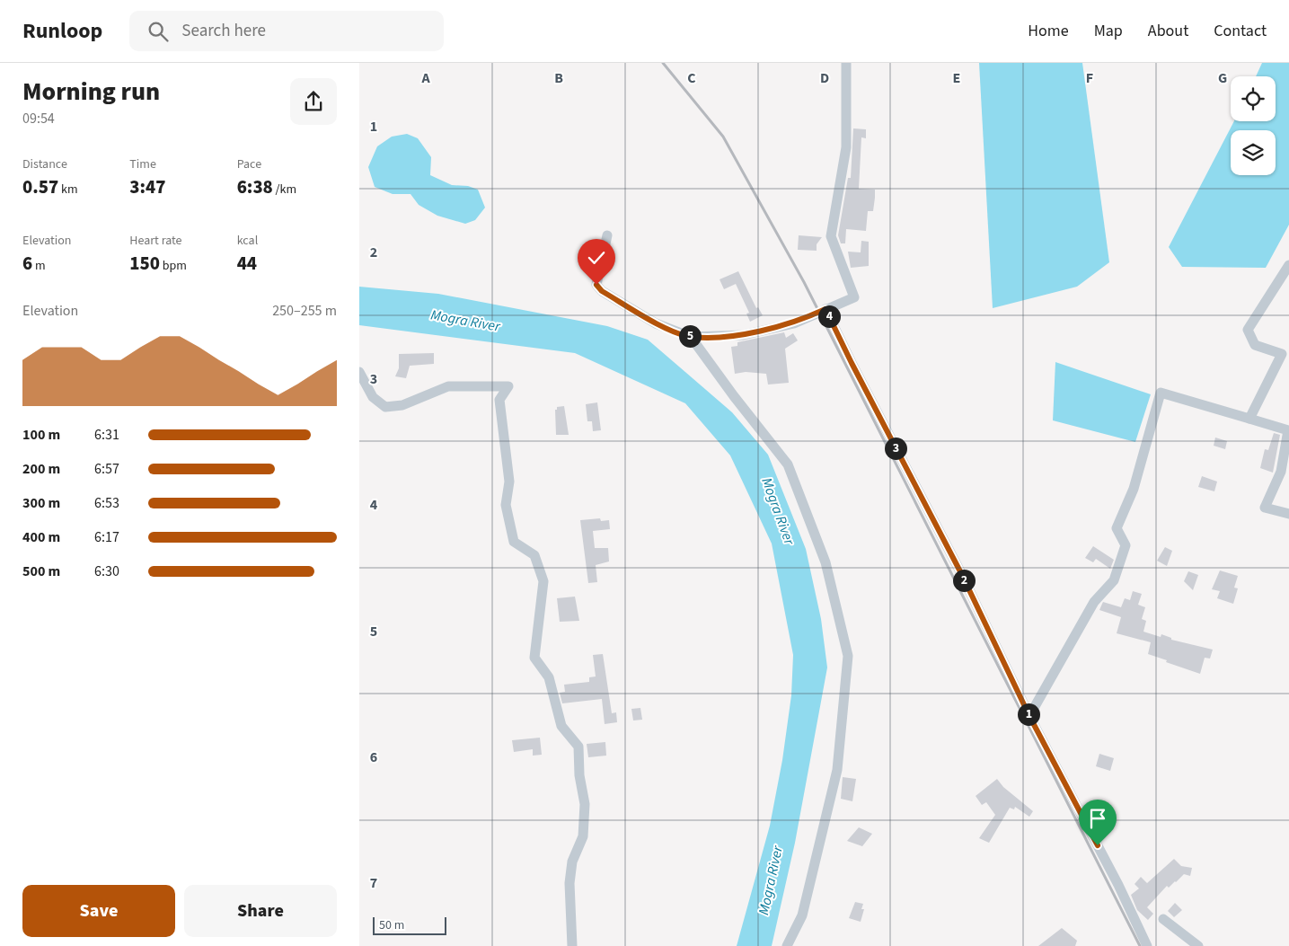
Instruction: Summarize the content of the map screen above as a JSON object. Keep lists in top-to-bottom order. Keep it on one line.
{"water":["Mogra River"],"scale_bar":"50 m","page":{"header":"Runloop","search":"Search here","nav":["Home","Map","About","Contact"],"heading":["Morning run","09:54"],"stats":[["Distance","0.57 km"],["Time","3:47"],["Pace","6:38 /km"],["Elevation","6 m"],["Heart rate","150 bpm"],["kcal","44"]],"chart":["Elevation","250–255 m"],"pins":["4","5","3","2","1"],"list":[{"name":"100 m","note":"6:31"},{"name":"200 m","note":"6:57"},{"name":"300 m","note":"6:53"},{"name":"400 m","note":"6:17"},{"name":"500 m","note":"6:30"}],"buttons":["Save","Share"],"scale":"50 m"},"grid":{"columns":["A","B","C","D","E","F","G"],"rows":["1","2","3","4","5","6","7"]}}
